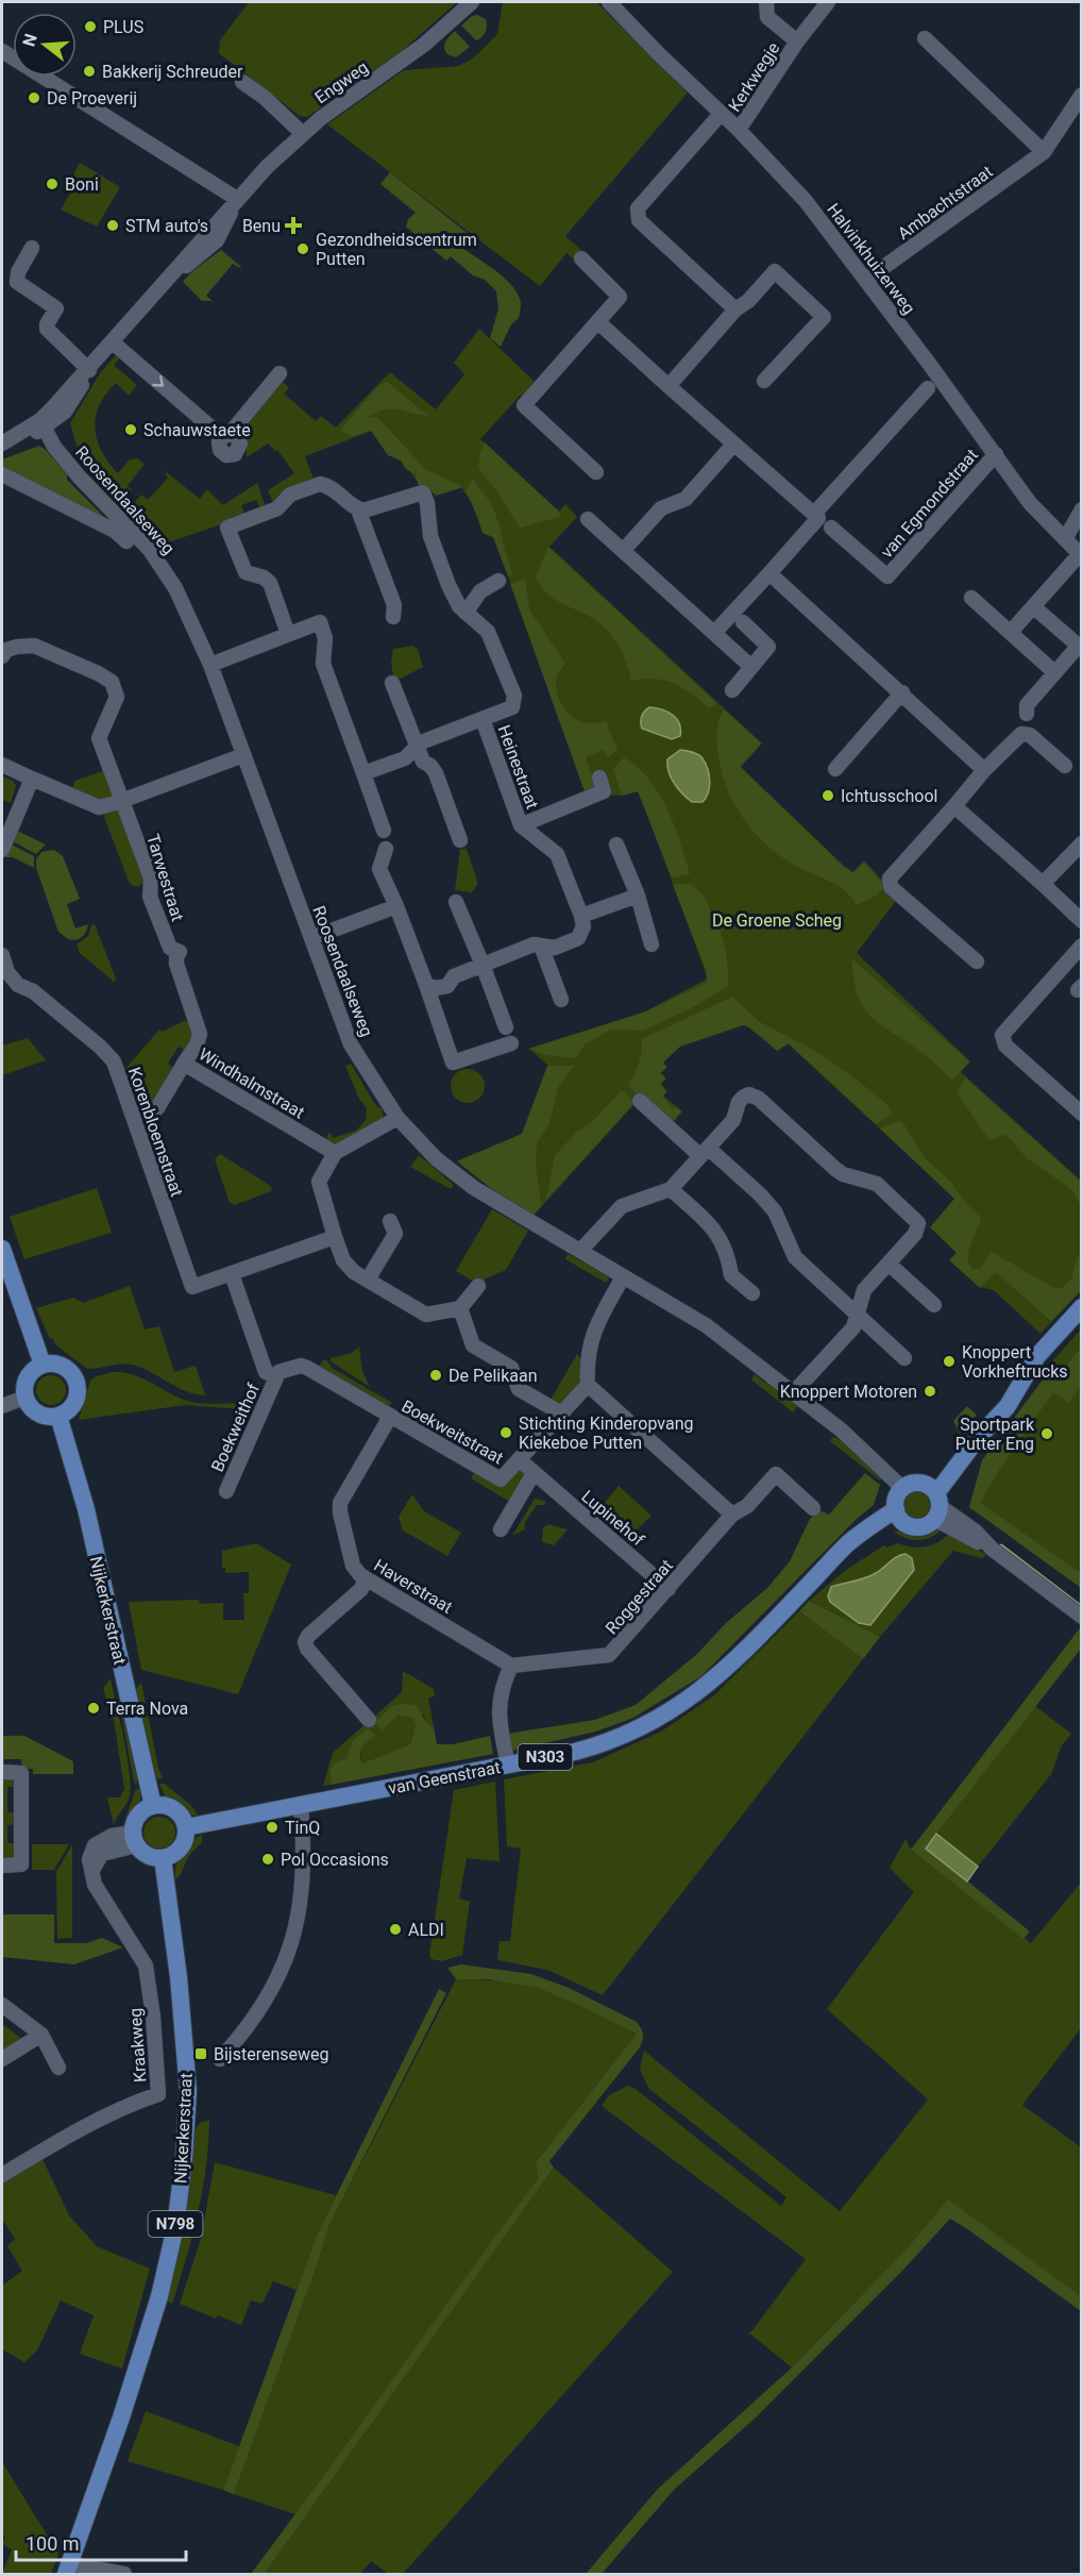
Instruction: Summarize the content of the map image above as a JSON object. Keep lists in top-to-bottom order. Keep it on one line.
{"streets":{"main road":["Nijkerkerstraat","N303","van Geenstraat","N798"],"street":["Kerkwegje","Engweg","Ambachtstraat","Halvinkhuizerweg","Roosendaalseweg","van Egmondstraat","Heinestraat","Tarwestraat","Windhalmstraat","Korenbloemstraat","Boekweithof","Boekweitstraat","Lupinehof","Haverstraat","Roggestraat","Kraakweg"]},"crossings":[["Kerkwegje","Halvinkhuizerweg"],["Engweg","Roosendaalseweg"],["Ambachtstraat","Halvinkhuizerweg"],["Halvinkhuizerweg","van Egmondstraat"],["Roosendaalseweg","van Geenstraat"],["Tarwestraat","Windhalmstraat"],["Windhalmstraat","Korenbloemstraat"],["Boekweithof","Boekweitstraat"],["Boekweitstraat","Lupinehof"],["Boekweitstraat","Haverstraat"],["Lupinehof","Roggestraat"],["Haverstraat","Roggestraat"],["Nijkerkerstraat","van Geenstraat"],["Nijkerkerstraat","Kraakweg"],["van Geenstraat","Kraakweg"]],"parks":["De Groene Scheg"],"places":{"other":["PLUS","Bakkerij Schreuder","De Proeverij","Boni","STM auto's","Gezondheidscentrum Putten","Schauwstaete","Ichtusschool","Knoppert Vorkheftrucks","De Pelikaan","Knoppert Motoren","Stichting Kinderopvang Kiekeboe Putten","Sportpark Putter Eng","Terra Nova","TinQ","Pol Occasions","ALDI"],"health":["Benu"],"transit":["Bijsterenseweg"]},"scale_bar":"100 m","north":"left"}
